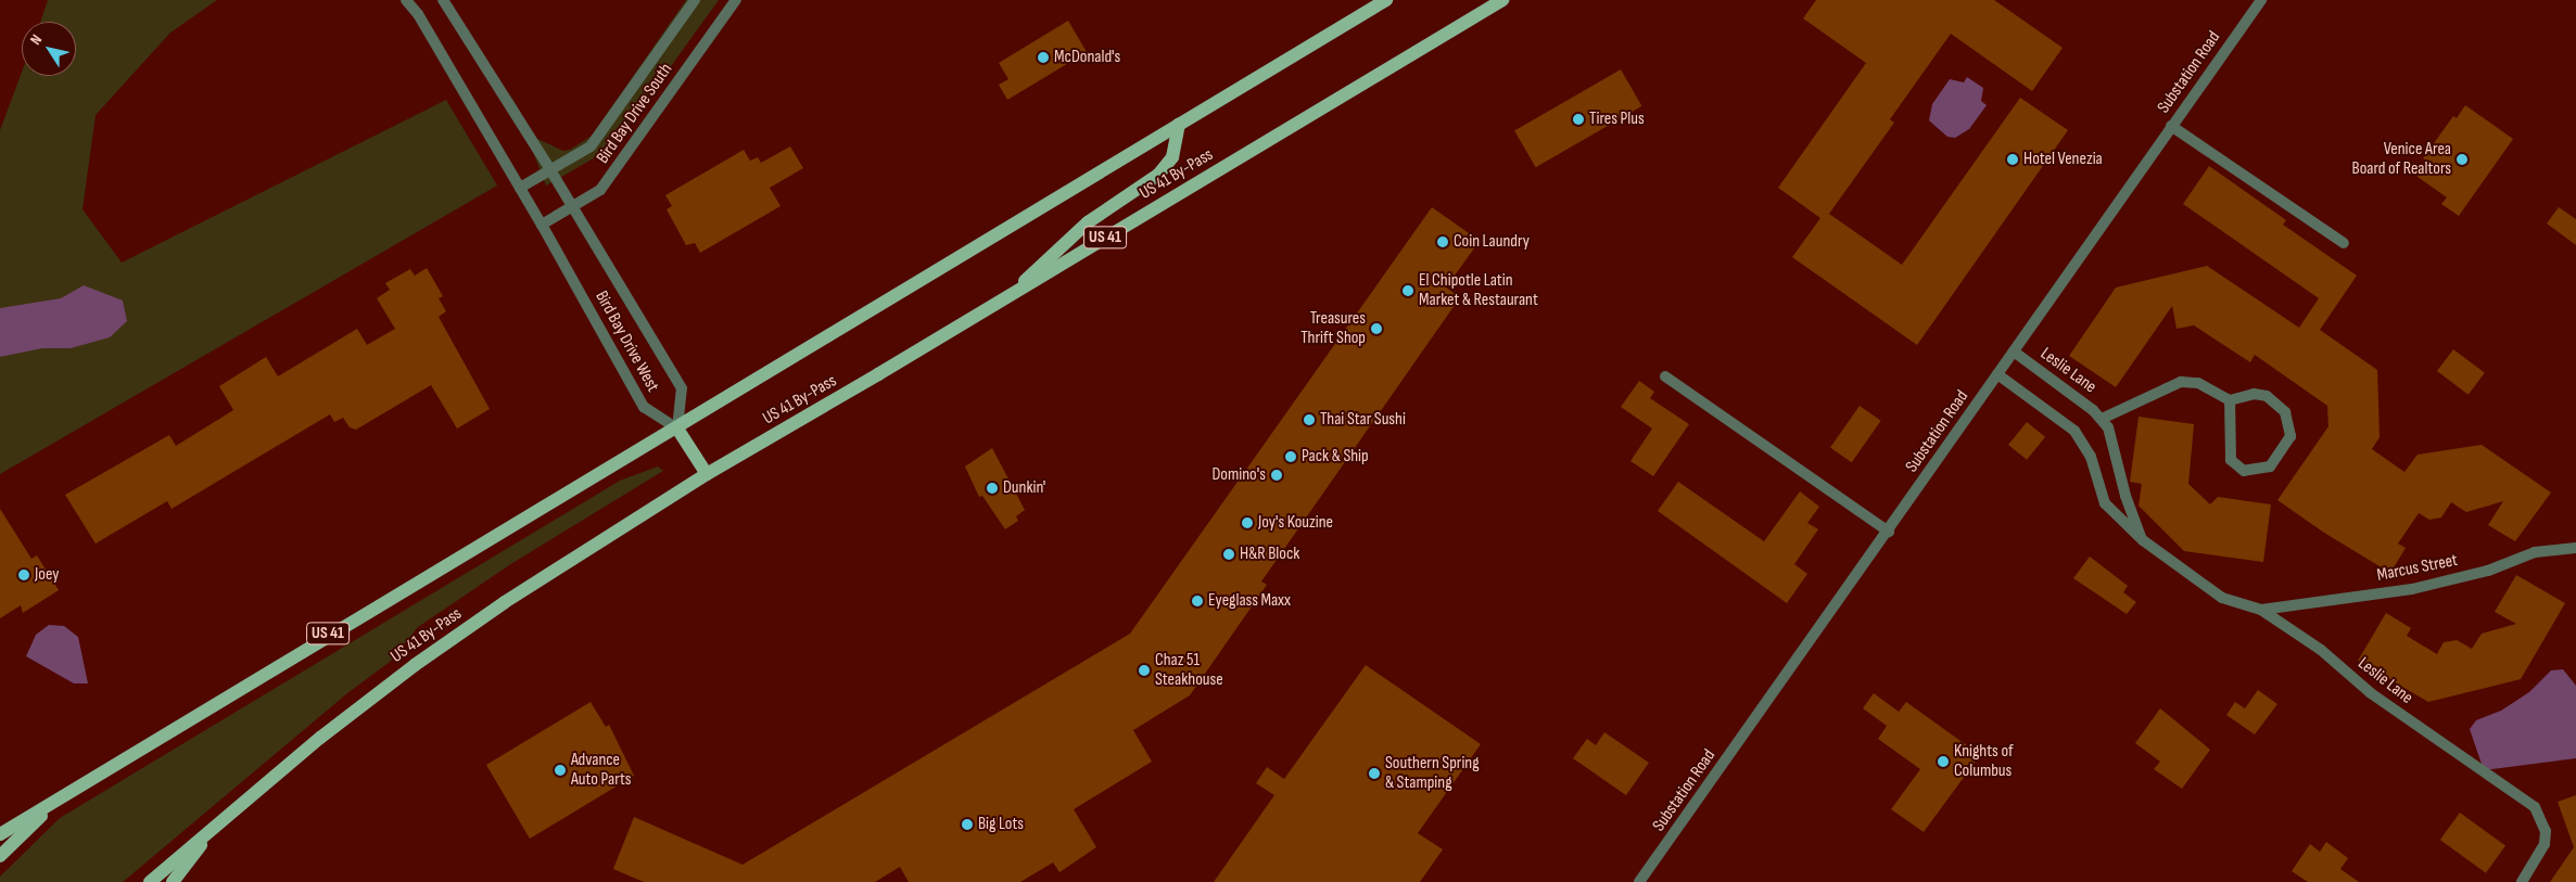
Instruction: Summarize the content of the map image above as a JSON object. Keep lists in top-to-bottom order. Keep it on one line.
{"streets":{"main road":["US 41 By-Pass","US 41"],"street":["Substation Road","Bird Bay Drive South","Bird Bay Drive West","Leslie Lane","Marcus Street"]},"crossings":[["Substation Road","Leslie Lane"],["Bird Bay Drive South","Bird Bay Drive West"],["US 41","Bird Bay Drive West"],["Leslie Lane","Marcus Street"]],"places":["McDonald's","Tires Plus","Hotel Venezia","Venice Area Board of Realtors","Coin Laundry","El Chipotle Latin Market & Restaurant","Treasures Thrift Shop","Thai Star Sushi","Pack & Ship","Domino's","Dunkin'","Joy's Kouzine","H&R Block","Joey","Eyeglass Maxx","Chaz 51 Steakhouse","Knights of Columbus","Advance Auto Parts","Southern Spring & Stamping","Big Lots"],"north":"top left"}
